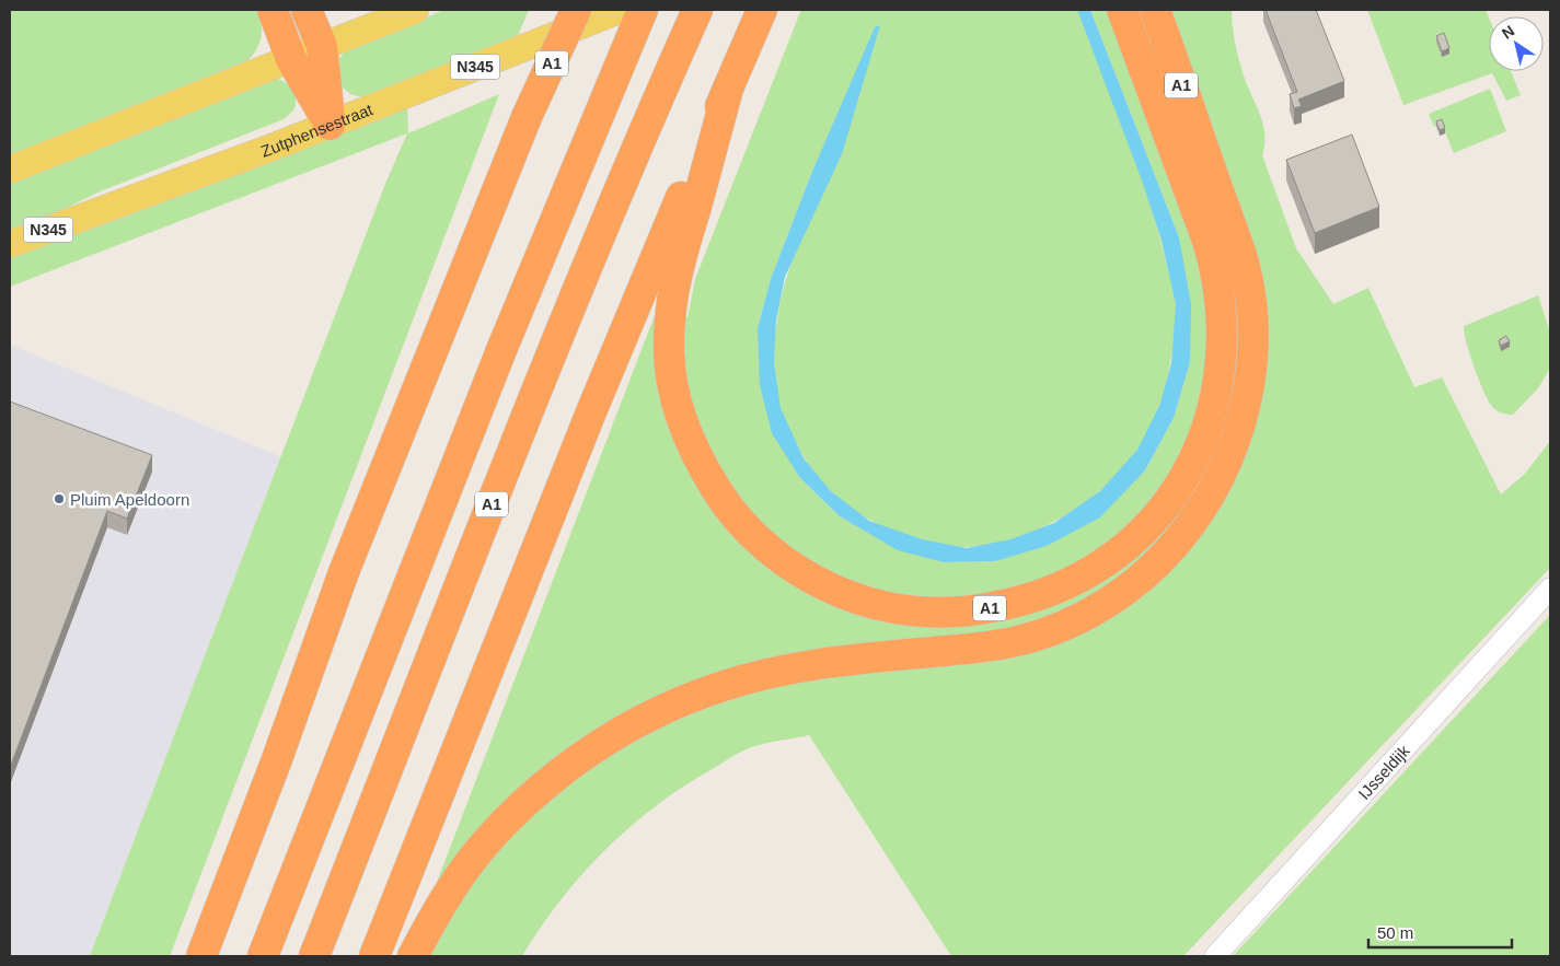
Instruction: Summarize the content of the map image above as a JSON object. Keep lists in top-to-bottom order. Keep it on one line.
{"streets":{"highway":["A1"],"main road":["N345","Zutphensestraat"],"street":["IJsseldijk"]},"places":["Pluim Apeldoorn"],"scale_bar":"50 m","north":"top left"}
